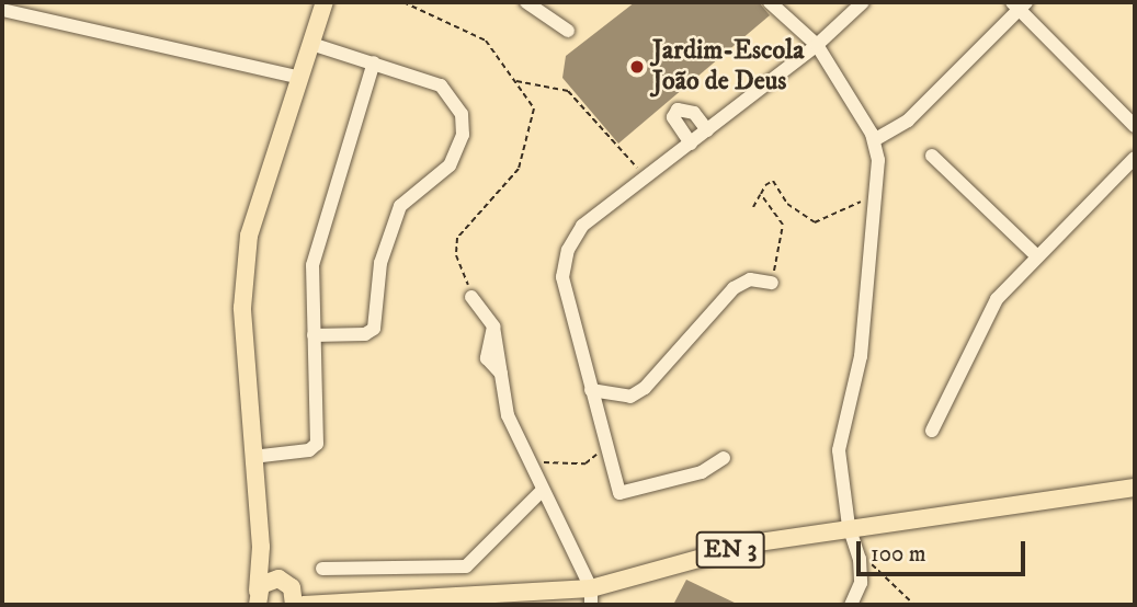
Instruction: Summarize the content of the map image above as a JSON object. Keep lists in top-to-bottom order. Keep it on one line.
{"streets":{"main road":["EN 3"]},"places":["Jardim-Escola João de Deus"],"scale_bar":"100 m"}
